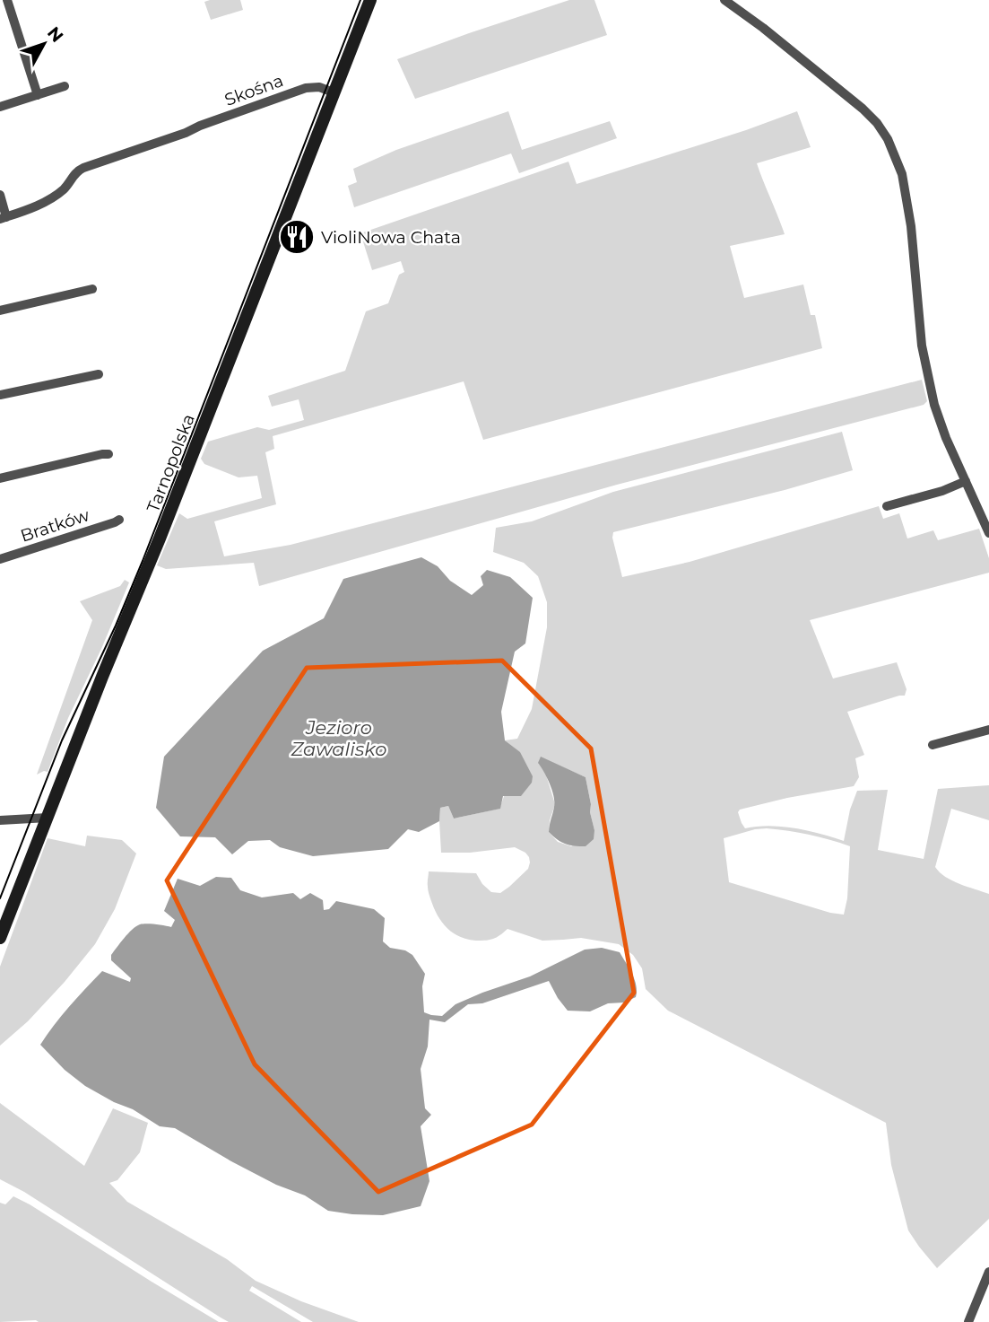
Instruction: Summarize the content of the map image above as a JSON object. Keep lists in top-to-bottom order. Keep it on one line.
{"streets":{"main road":["Tarnopolska"],"street":["Skośna","Bratków"]},"crossings":[["Skośna","Tarnopolska"]],"water":["Jezioro Zawalisko"],"places":{"restaurant":["VioliNowa Chata"]},"north":"top right"}
